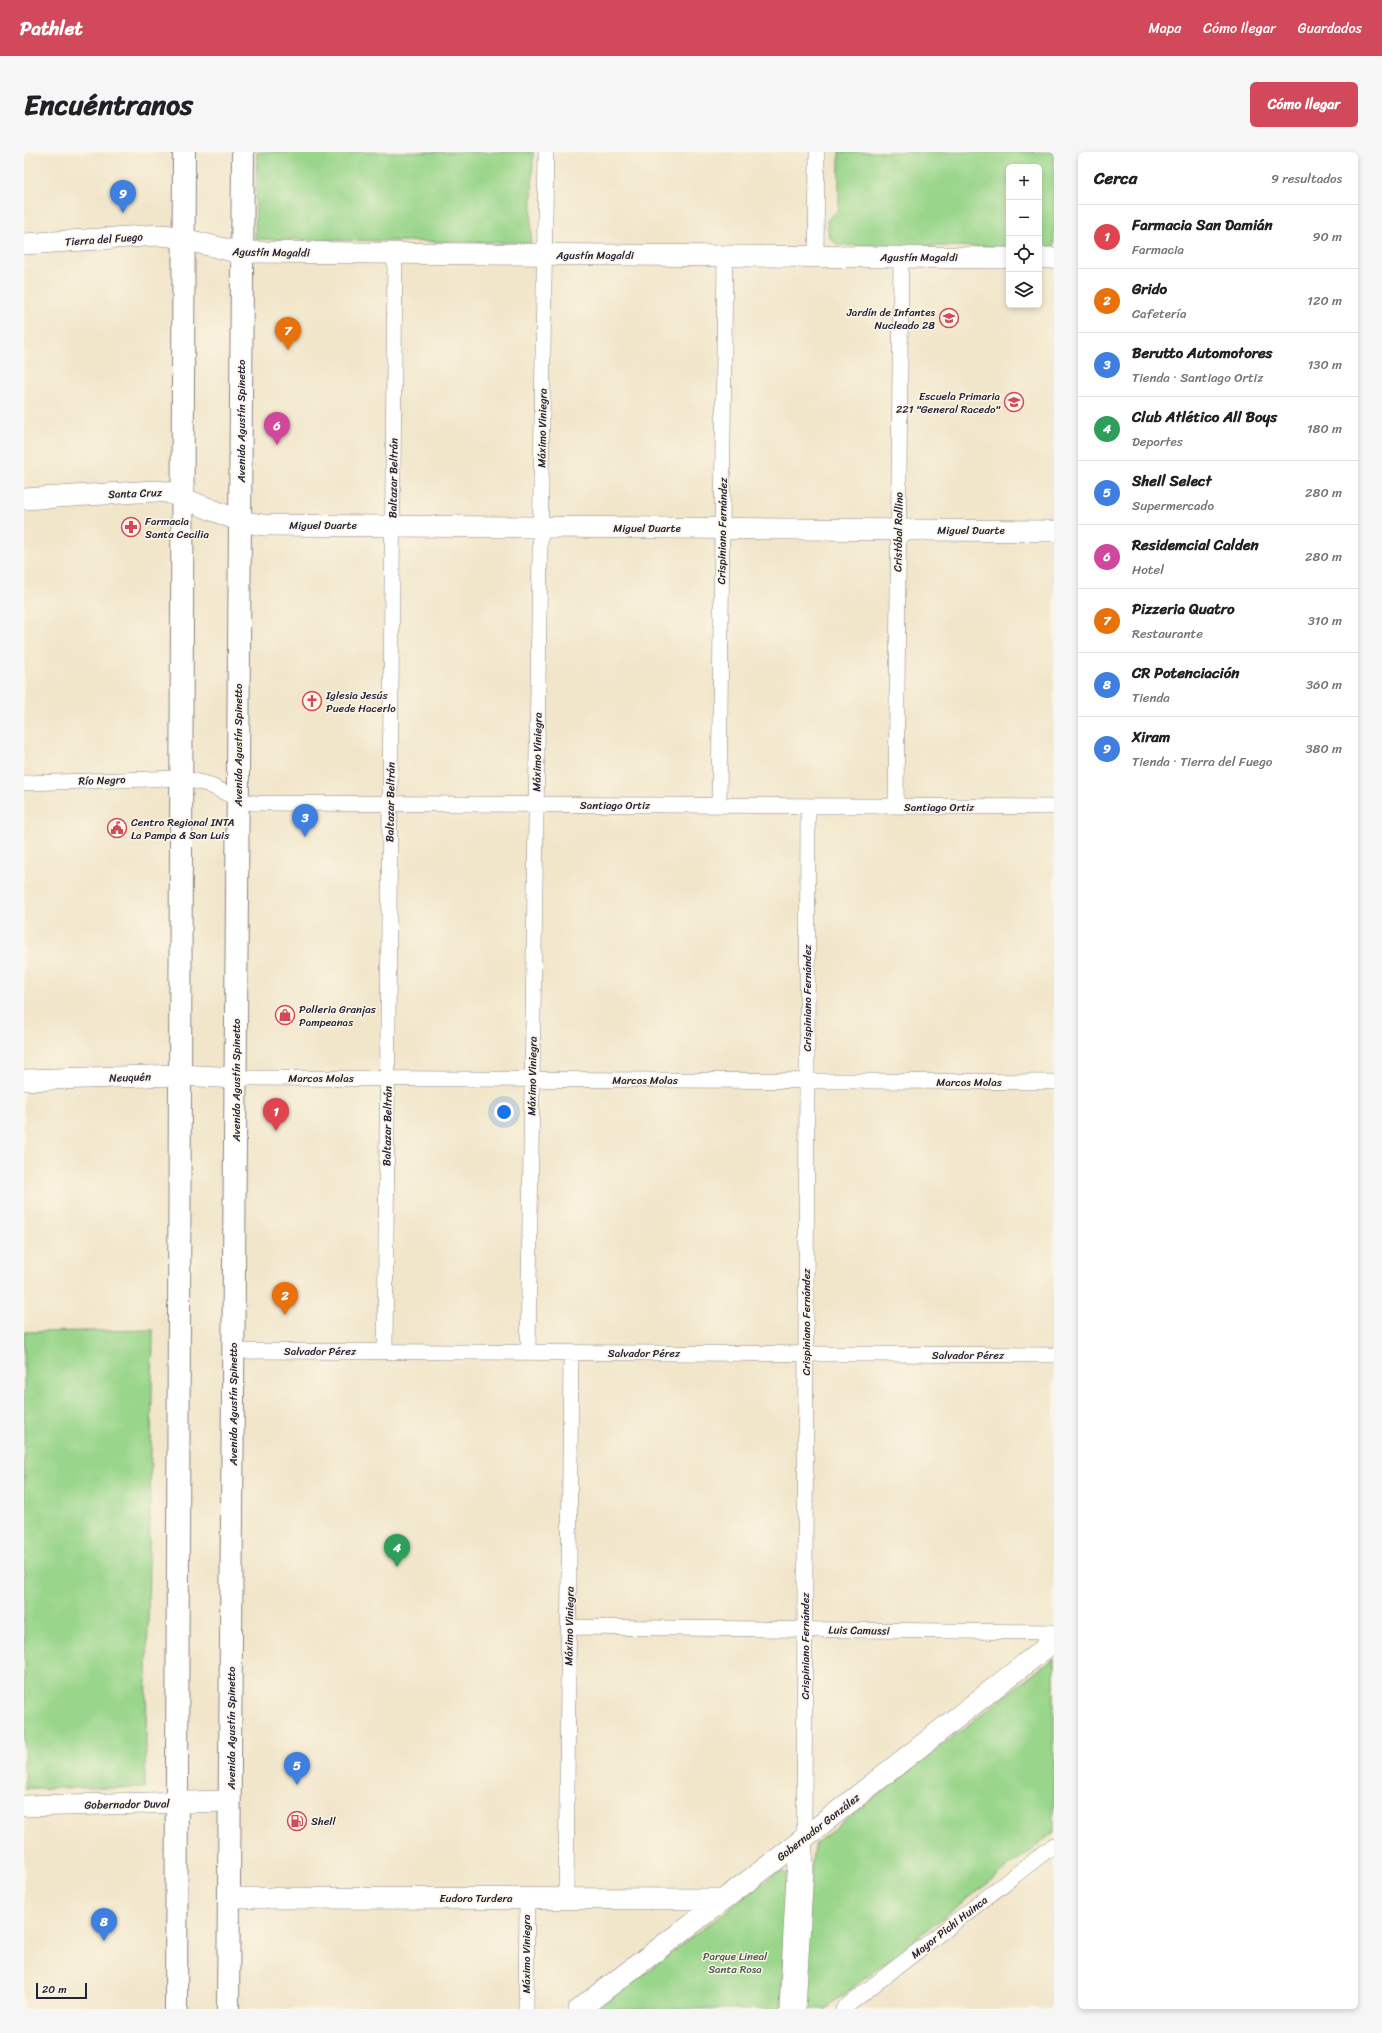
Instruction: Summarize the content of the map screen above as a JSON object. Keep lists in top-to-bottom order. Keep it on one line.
{"streets":{"main road":["Tierra del Fuego","Agustín Magaldi","Avenida Agustín Spinetto","Santa Cruz","Miguel Duarte","Neuquén","Gobernador Duval","Gobernador González","Eudoro Turdera"],"street":["Máximo Viniegra","Baltazar Beltrán","Crispiniano Fernández","Cristóbal Rollino","Río Negro","Santiago Ortiz","Marcos Molas","Salvador Pérez","Luis Camussi","Mayor Pichi Huinca"]},"crossings":[["Tierra del Fuego","Agustín Magaldi"],["Agustín Magaldi","Avenida Agustín Spinetto"],["Agustín Magaldi","Máximo Viniegra"],["Agustín Magaldi","Baltazar Beltrán"],["Agustín Magaldi","Crispiniano Fernández"],["Agustín Magaldi","Cristóbal Rollino"],["Avenida Agustín Spinetto","Santa Cruz"],["Avenida Agustín Spinetto","Miguel Duarte"],["Avenida Agustín Spinetto","Santiago Ortiz"],["Avenida Agustín Spinetto","Neuquén"],["Avenida Agustín Spinetto","Marcos Molas"],["Avenida Agustín Spinetto","Salvador Pérez"],["Avenida Agustín Spinetto","Gobernador Duval"],["Avenida Agustín Spinetto","Eudoro Turdera"],["Máximo Viniegra","Miguel Duarte"],["Máximo Viniegra","Santiago Ortiz"],["Máximo Viniegra","Marcos Molas"],["Máximo Viniegra","Salvador Pérez"],["Máximo Viniegra","Luis Camussi"],["Máximo Viniegra","Eudoro Turdera"],["Baltazar Beltrán","Miguel Duarte"],["Baltazar Beltrán","Santiago Ortiz"],["Baltazar Beltrán","Marcos Molas"],["Baltazar Beltrán","Salvador Pérez"],["Santa Cruz","Miguel Duarte"],["Miguel Duarte","Crispiniano Fernández"],["Miguel Duarte","Cristóbal Rollino"],["Crispiniano Fernández","Santiago Ortiz"],["Crispiniano Fernández","Marcos Molas"],["Crispiniano Fernández","Salvador Pérez"],["Crispiniano Fernández","Luis Camussi"],["Crispiniano Fernández","Gobernador González"],["Cristóbal Rollino","Santiago Ortiz"],["Río Negro","Santiago Ortiz"],["Neuquén","Marcos Molas"],["Gobernador González","Eudoro Turdera"]],"parks":["Parque Lineal Santa Rosa"],"places":{"school or university":["Jardín de Infantes Nucleado 28","Escuela Primaria 221 \"General Racedo\""],"pharmacy":["Farmacia Santa Cecilia"],"church":["Iglesia Jesús Puede Hacerlo"],"public building":["Centro Regional INTA La Pampa & San Luis"],"shop":["Polleria Granjas Pampeanas"],"fuel station":["Shell"]},"scale_bar":"20 m","page":{"header":"Pathlet","nav":["Mapa","Cómo llegar","Guardados"],"title":"Encuéntranos","buttons":"Cómo llegar","heading":["Cerca","9 resultados"],"map_buttons":["+","−"],"pins":["9","7","6","3","1","2","4","5","8"],"list":[{"mark":"1","name":"Farmacia San Damián","note":"Farmacia","value":"90 m"},{"mark":"2","name":"Grido","note":"Cafetería","value":"120 m"},{"mark":"3","name":"Berutto Automotores","note":"Tienda · Santiago Ortiz","value":"130 m"},{"mark":"4","name":"Club Atlético All Boys","note":"Deportes","value":"180 m"},{"mark":"5","name":"Shell Select","note":"Supermercado","value":"280 m"},{"mark":"6","name":"Residemcial Calden","note":"Hotel","value":"280 m"},{"mark":"7","name":"Pizzeria Quatro","note":"Restaurante","value":"310 m"},{"mark":"8","name":"CR Potenciación","note":"Tienda","value":"360 m"},{"mark":"9","name":"Xiram","note":"Tienda · Tierra del Fuego","value":"380 m"}],"scale":"20 m"}}
